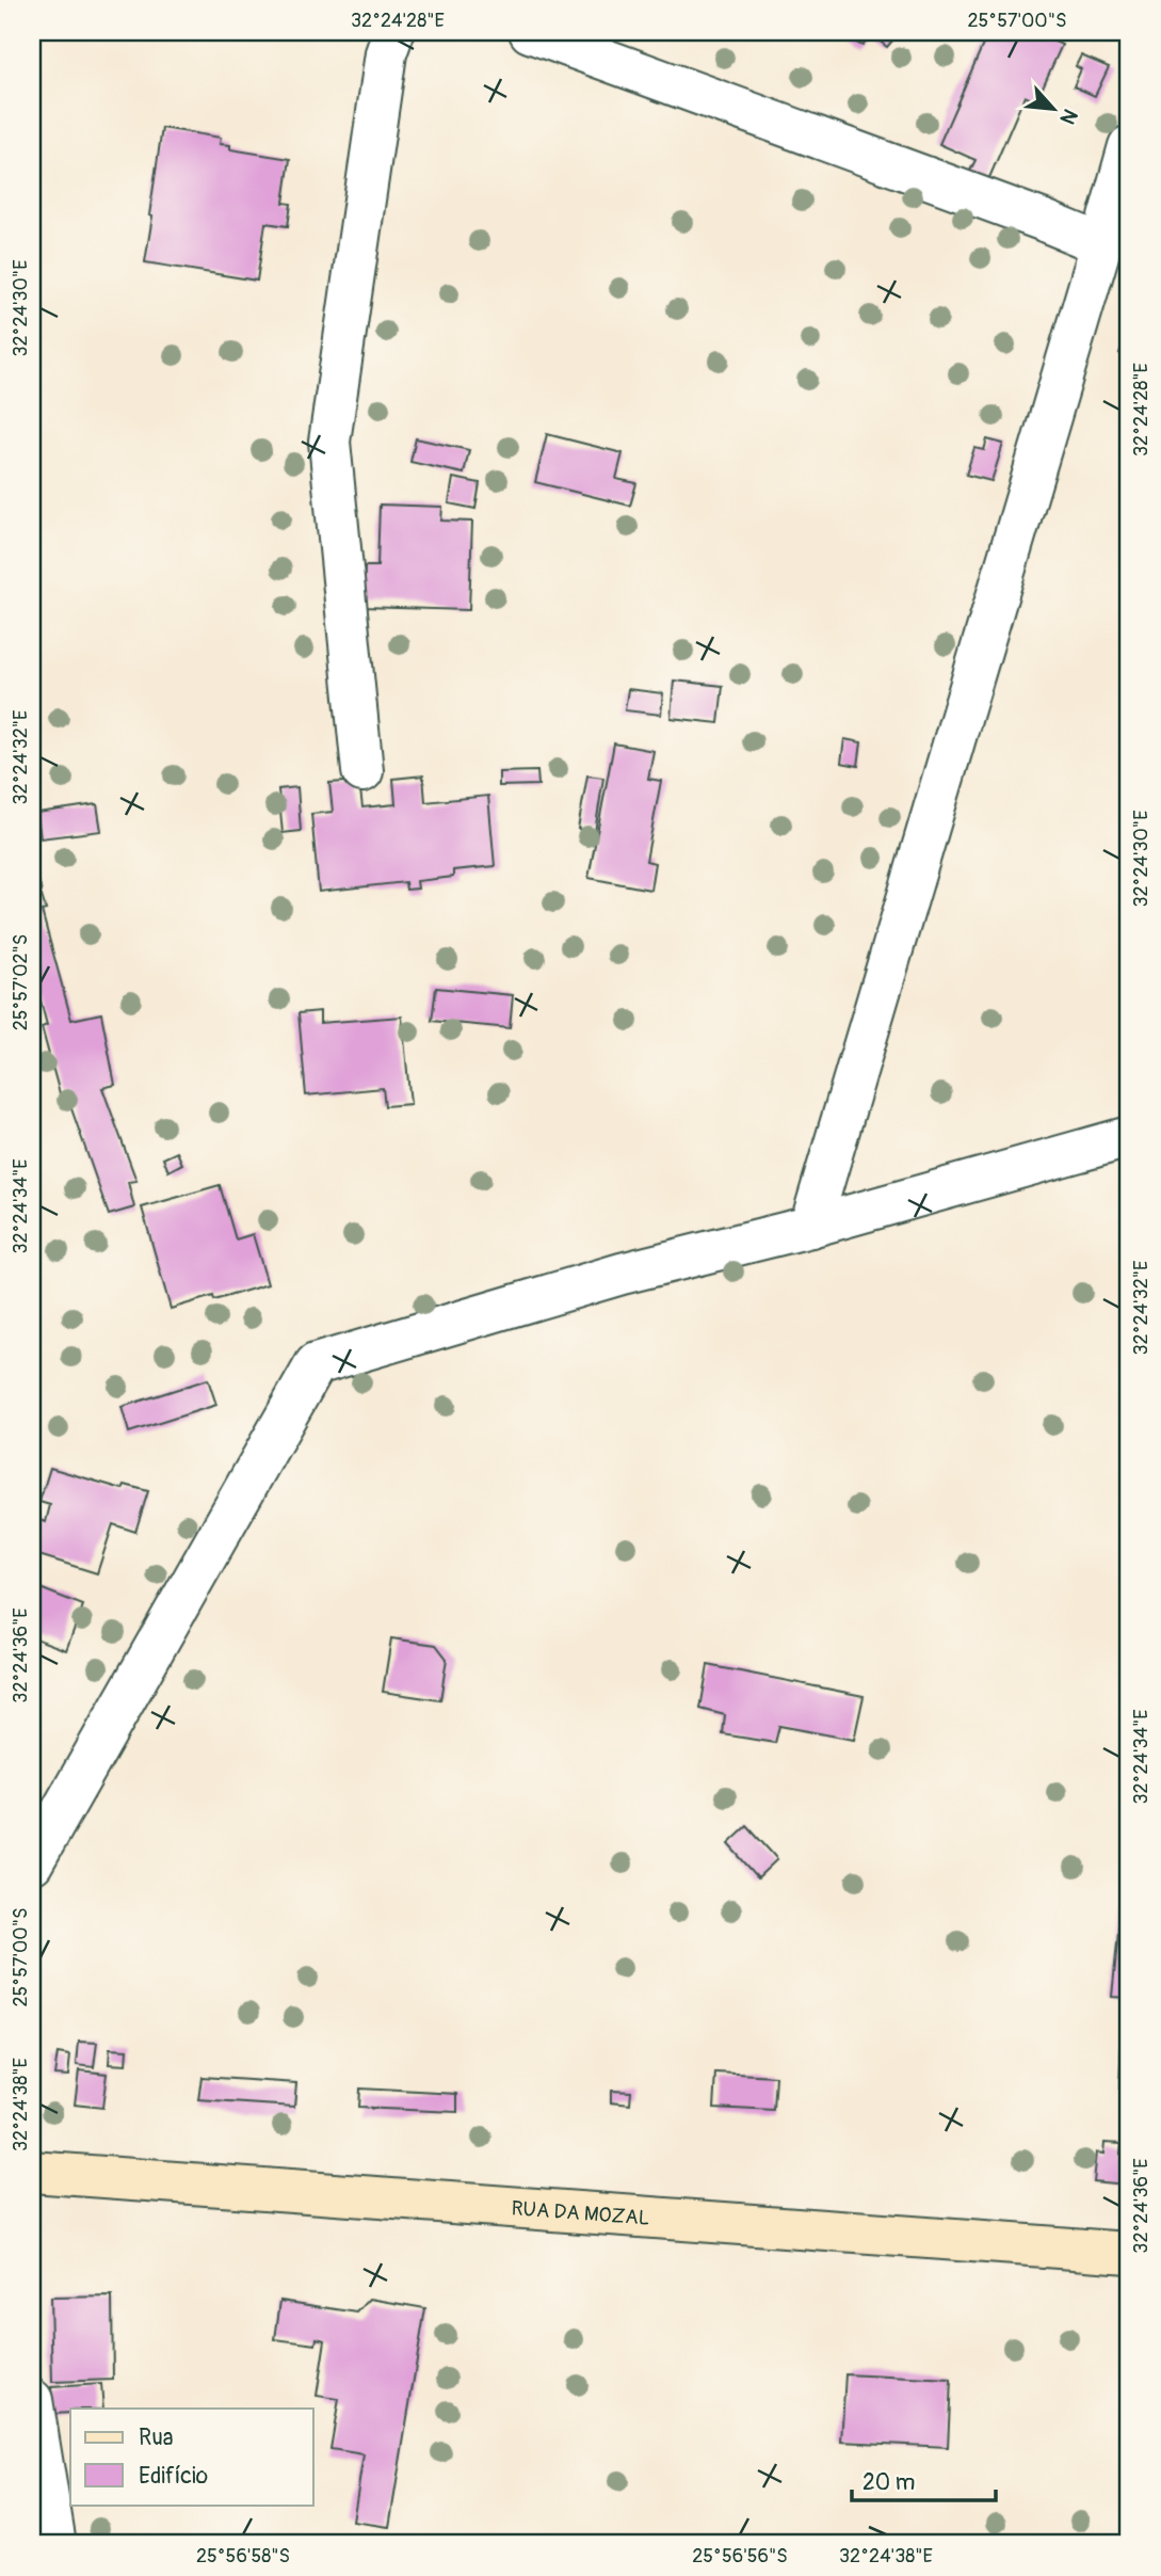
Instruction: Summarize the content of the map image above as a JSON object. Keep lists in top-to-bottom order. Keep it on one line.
{"streets":{"main road":["RUA DA MOZAL"]},"legend":["Rua","Edifício"],"scale_bar":"20 m","north":"bottom right","coordinates":["32°24'28\"E","25°57'00\"S","32°24'30\"E","32°24'32\"E","25°57'02\"S","32°24'34\"E","32°24'36\"E","32°24'38\"E","25°56'58\"S","25°56'56\"S"]}
